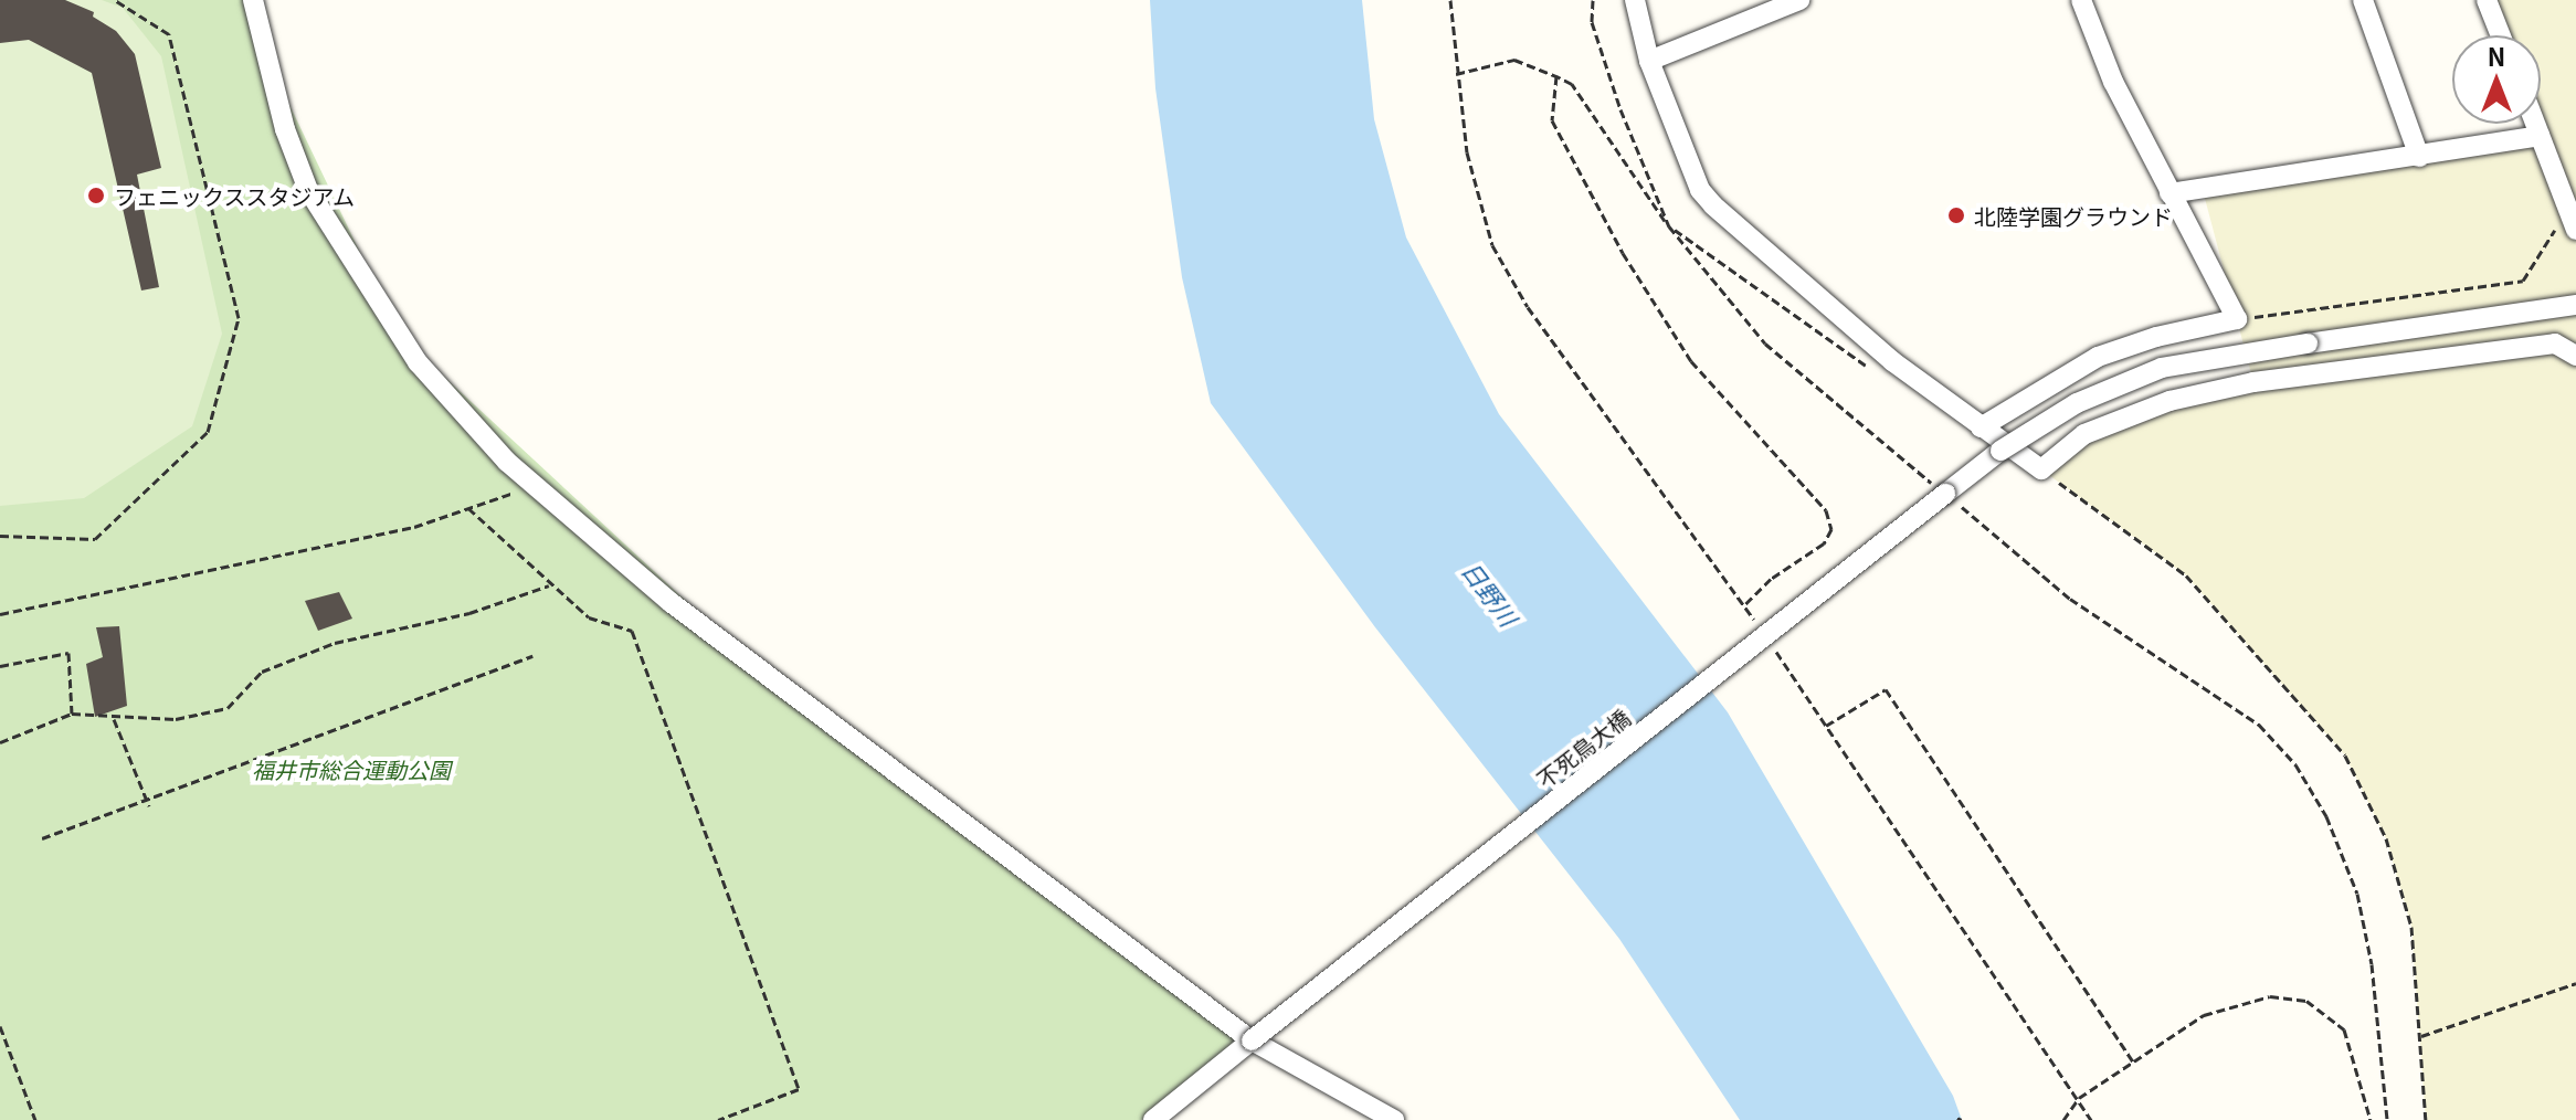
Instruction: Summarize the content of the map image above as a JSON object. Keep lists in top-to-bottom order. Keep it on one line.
{"streets":{"street":["不死鳥大橋"]},"water":["日野川"],"parks":["福井市総合運動公園"],"places":["フェニックススタジアム","北陸学園グラウンド"],"north":"top"}
